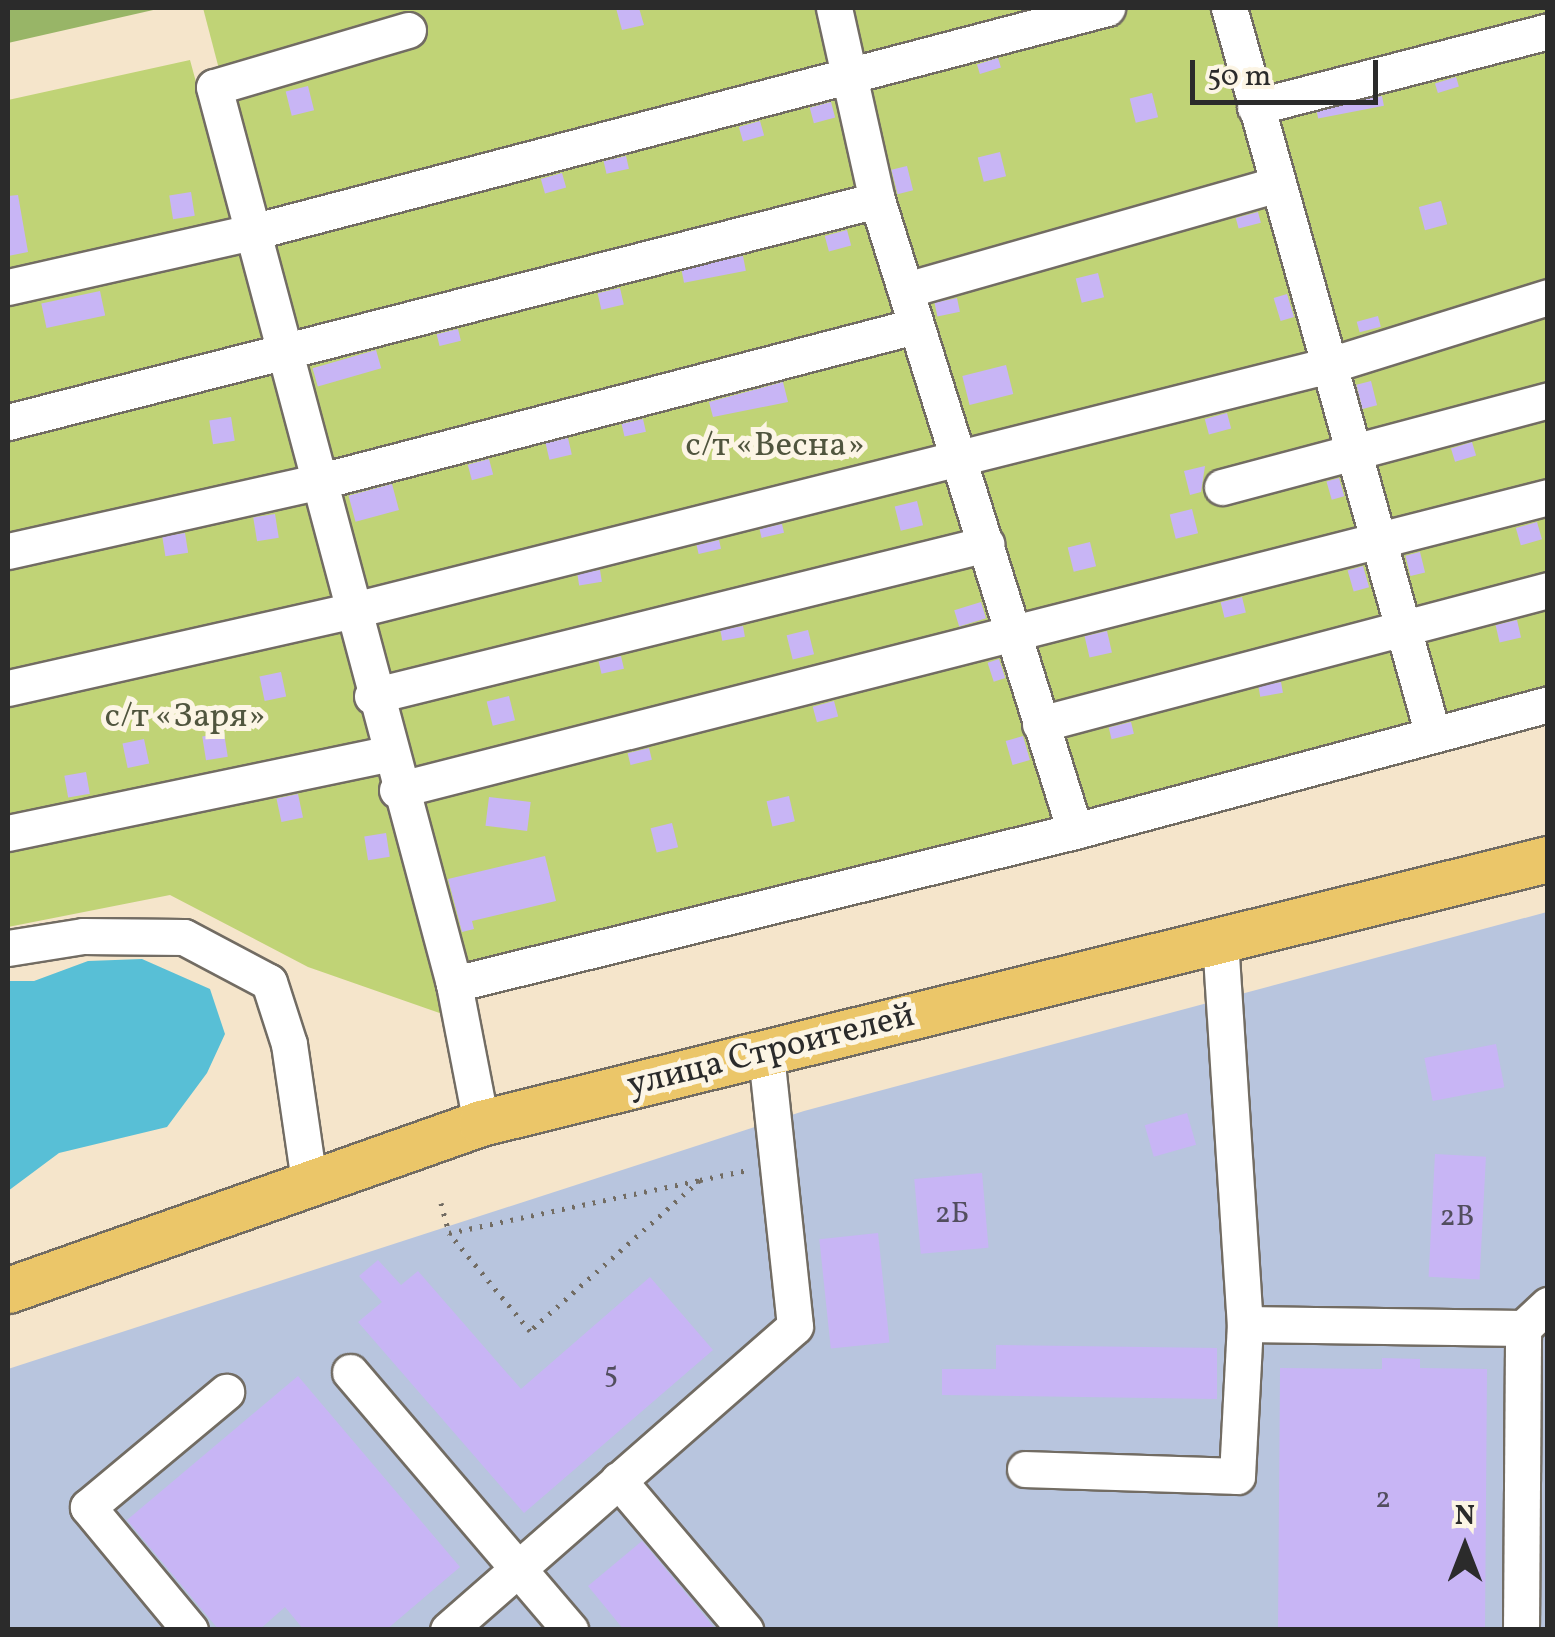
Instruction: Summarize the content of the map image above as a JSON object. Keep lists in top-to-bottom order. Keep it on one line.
{"streets":{"main road":["улица Строителей"]},"parks":["с/т «Весна»","с/т «Заря»"],"house_numbers":["2Б","2В","5","2"],"scale_bar":"50 m","north":"top"}
